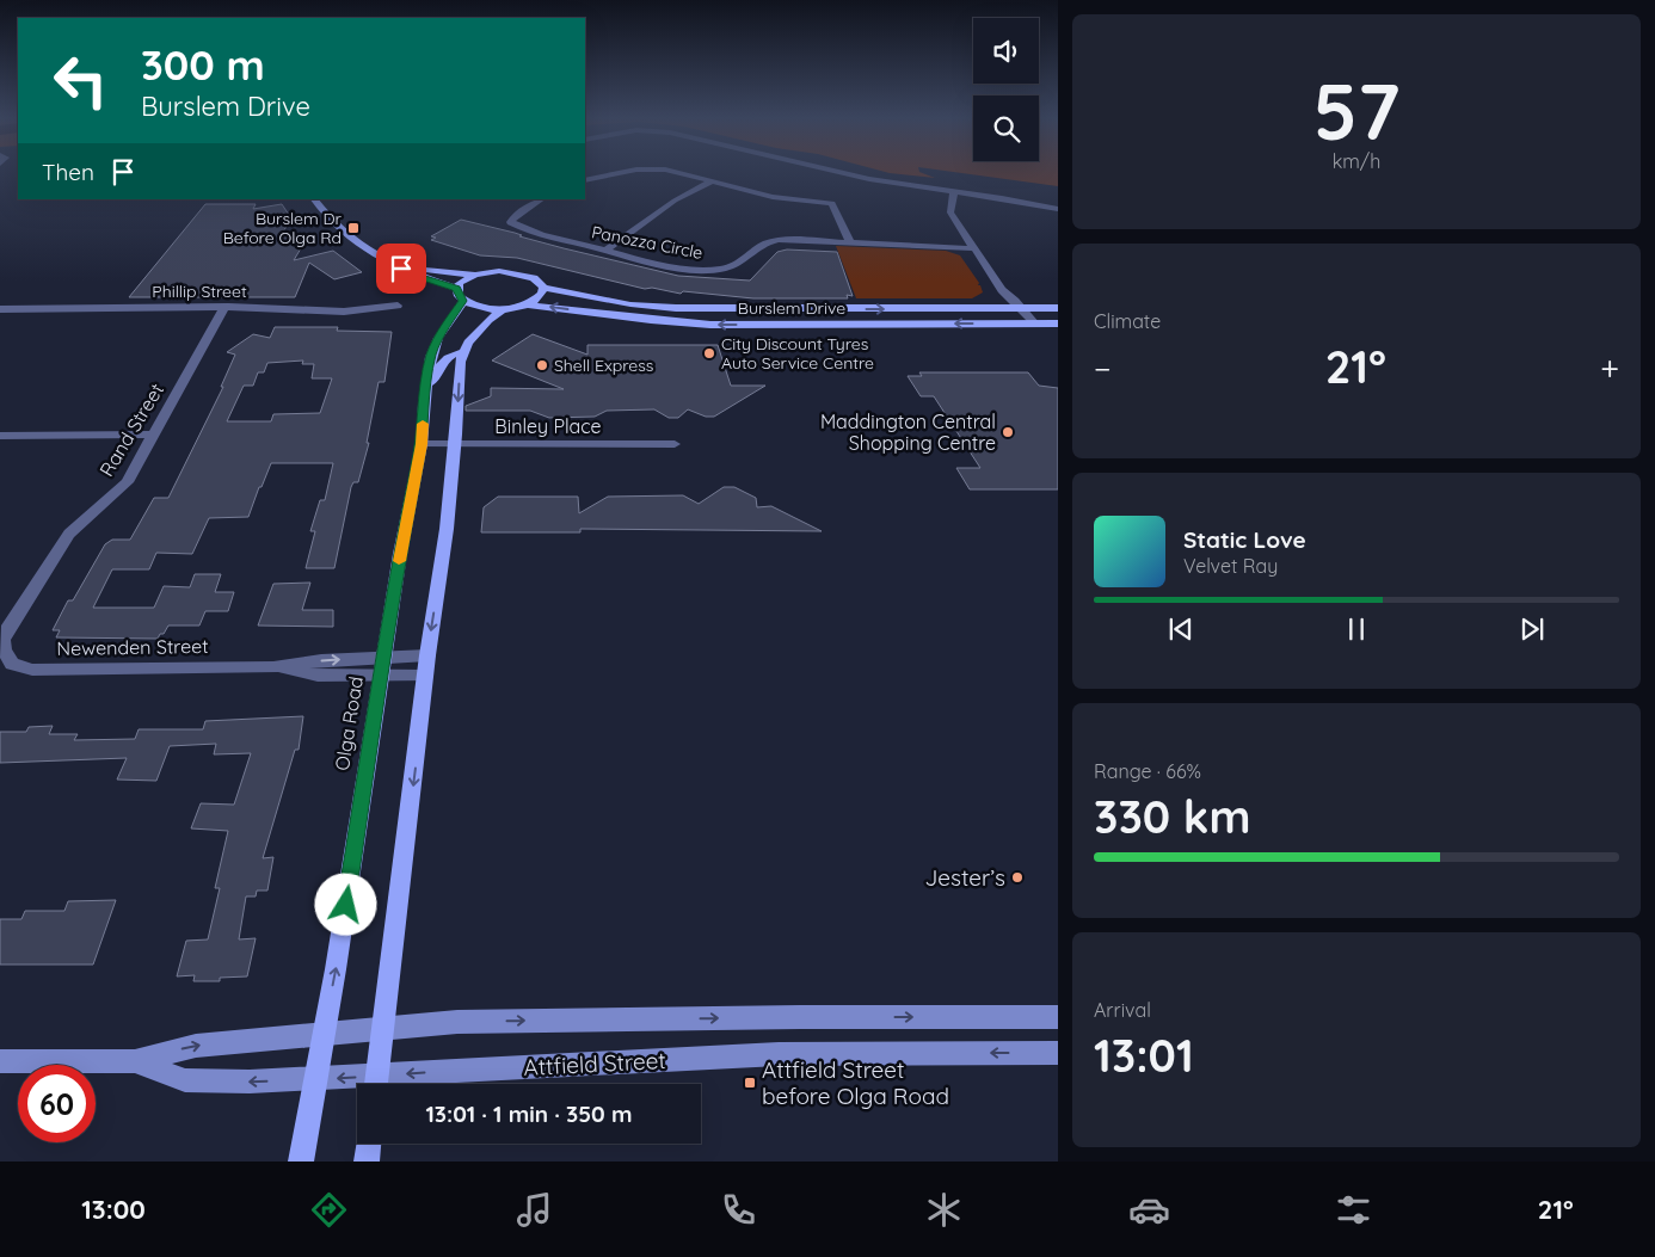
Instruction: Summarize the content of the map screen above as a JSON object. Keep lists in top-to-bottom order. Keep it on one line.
{"streets":{"main road":["Burslem Drive","Olga Road"],"street":["Panozza Circle","Phillip Street","Binley Place","Rand Street","Newenden Street","Attfield Street"]},"crossings":[["Phillip Street","Rand Street"],["Burslem Drive","Olga Road"],["Binley Place","Olga Road"],["Rand Street","Newenden Street"],["Newenden Street","Olga Road"],["Olga Road","Attfield Street"]],"places":{"transit":["Burslem Dr Before Olga Rd","Attfield Street before Olga Road"],"other":["City Discount Tyres Auto Service Centre","Shell Express","Maddington Central Shopping Centre","Jester’s"]},"page":{"tile":[["57","km/h"],"Climate",["Range · 66%","330 km"],["Arrival","13:01"]],"turn":["300 m","Burslem Drive"],"then":"Then","heat":["−","21°","+"],"song":["Static Love","Velvet Ray"],"limit":"60","trip":"13:01 · 1 min · 350 m","tabs":["13:00","21°"]}}
